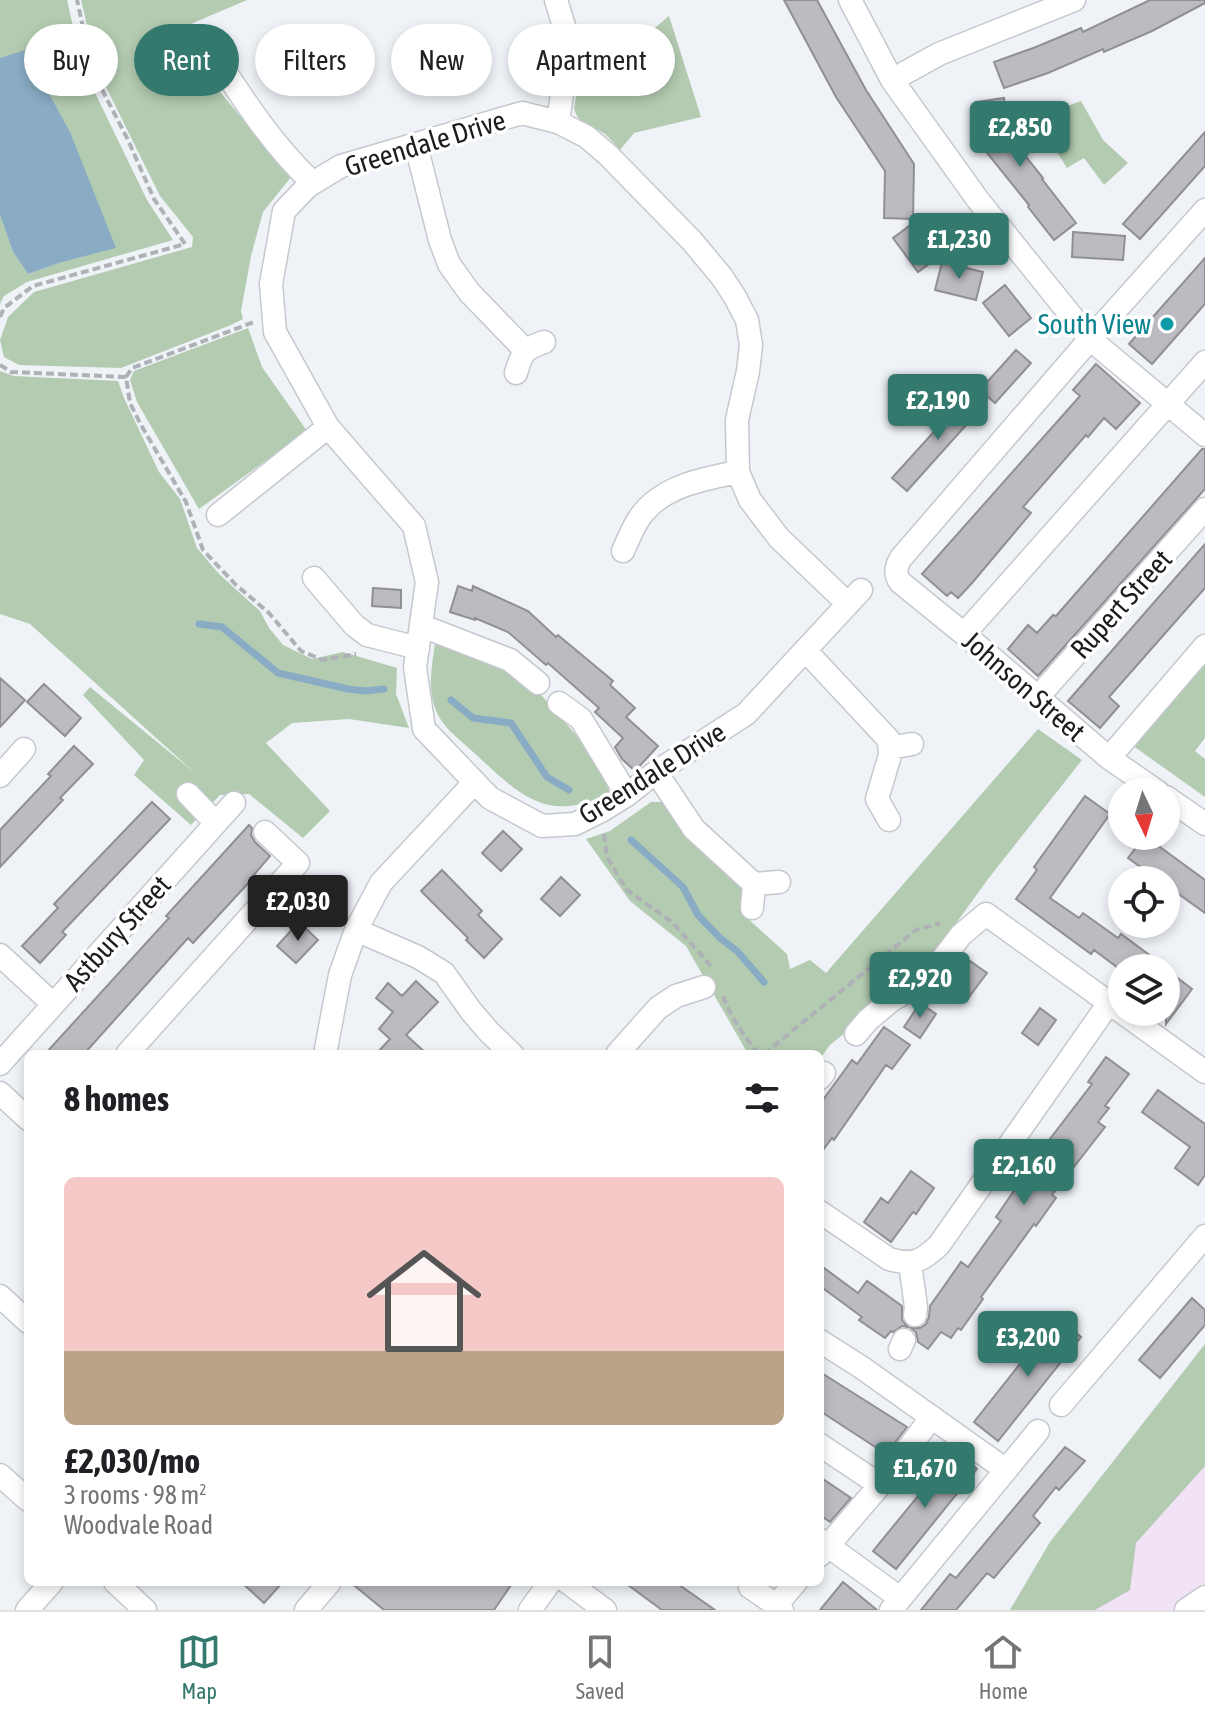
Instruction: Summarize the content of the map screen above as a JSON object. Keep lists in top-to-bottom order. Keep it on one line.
{"streets":{"street":["Greendale Drive","Rupert Street","Johnson Street","Astbury Street"]},"crossings":[["Rupert Street","Johnson Street"]],"places":["South View"],"north":"bottom","page":{"chip":["Buy","Rent","Filters","New","Apartment"],"price":["£2,850","£1,230","£2,190","£2,030","£2,920","£2,160","£3,200","£1,670"],"heading":"8 homes","list":[{"name":"£2,030/mo","note":"3 rooms · 98 m² · Woodvale Road"}],"tabs":["Map","Saved","Home"]}}
